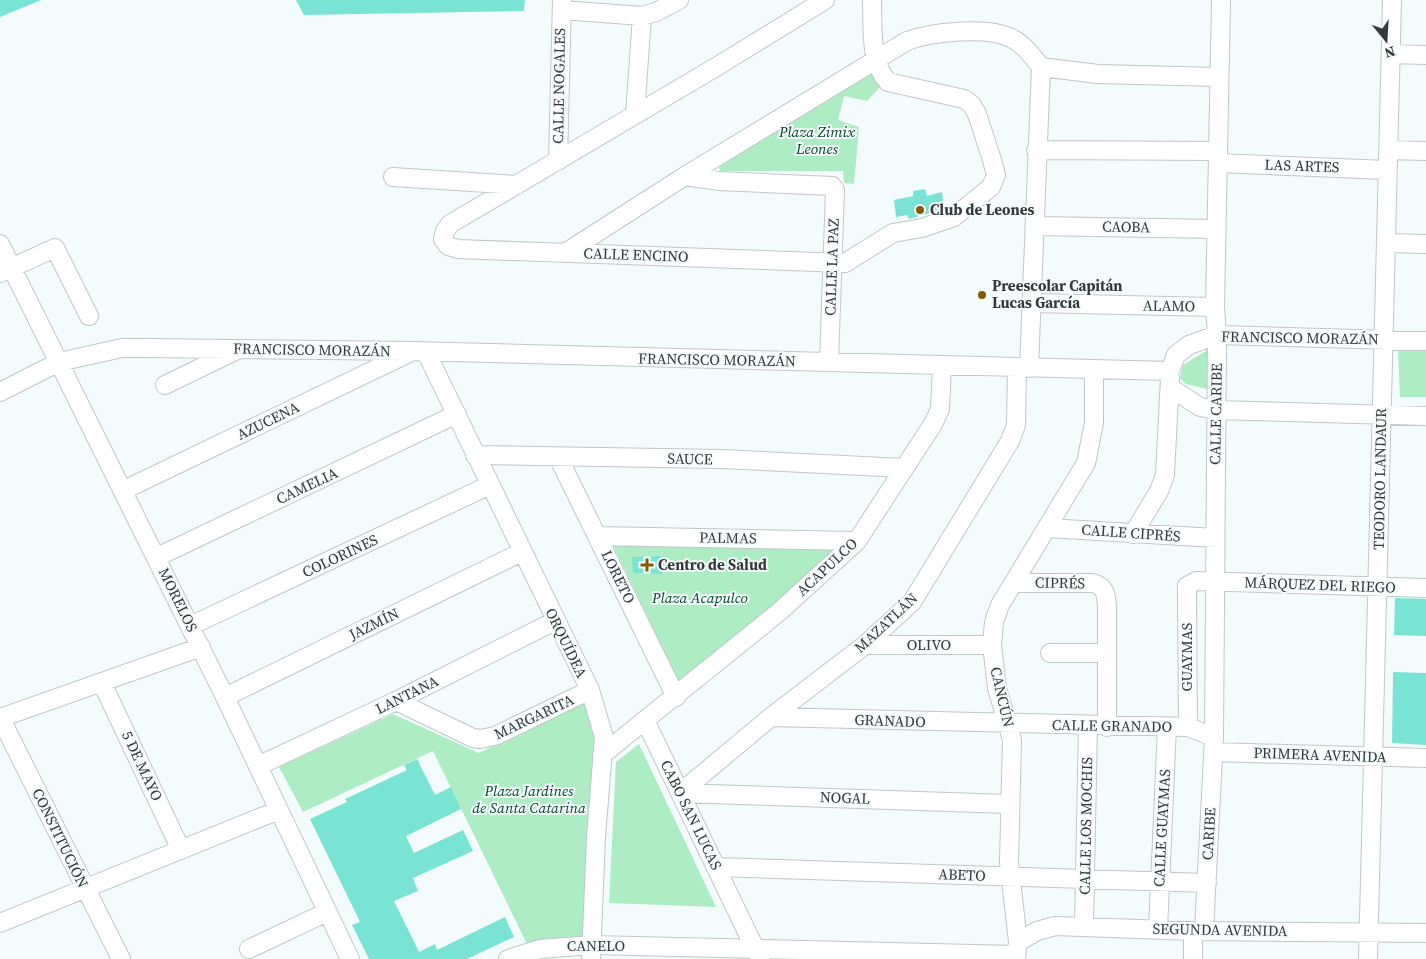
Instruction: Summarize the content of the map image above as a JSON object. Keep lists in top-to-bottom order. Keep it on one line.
{"streets":{"street":["CALLE NOGALES","LAS ARTES","CAOBA","CALLE ENCINO","CALLE LA PAZ","ALAMO","FRANCISCO MORAZÁN","CALLE CARIBE","AZUCENA","SAUCE","TEODORO LANDAUR","CAMELIA","CALLE CIPRÉS","PALMAS","COLORINES","ACAPULCO","LORETO","CIPRÉS","MÁRQUEZ DEL RIEGO","MORELOS","MAZATLÁN","JAZMÍN","ORQUÍDEA","OLIVO","GUAYMAS","LANTANA","CANCÚN","MARGARITA","GRANADO","CALLE GRANADO","PRIMERA AVENIDA","5 DE MAYO","NOGAL","CABO SAN LUCAS","CALLE LOS MOCHIS","CALLE GUAYMAS","CARIBE","CONSTITUCIÓN","ABETO","SEGUNDA AVENIDA","CANELO"]},"crossings":[["LAS ARTES","CALLE CARIBE"],["LAS ARTES","TEODORO LANDAUR"],["LAS ARTES","MAZATLÁN"],["CAOBA","CALLE CARIBE"],["CAOBA","MAZATLÁN"],["CALLE ENCINO","CALLE LA PAZ"],["CALLE LA PAZ","FRANCISCO MORAZÁN"],["ALAMO","CALLE CARIBE"],["ALAMO","MAZATLÁN"],["FRANCISCO MORAZÁN","CALLE CARIBE"],["FRANCISCO MORAZÁN","AZUCENA"],["FRANCISCO MORAZÁN","TEODORO LANDAUR"],["FRANCISCO MORAZÁN","ACAPULCO"],["FRANCISCO MORAZÁN","MORELOS"],["FRANCISCO MORAZÁN","MAZATLÁN"],["FRANCISCO MORAZÁN","ORQUÍDEA"],["FRANCISCO MORAZÁN","CANCÚN"],["CALLE CARIBE","CALLE CIPRÉS"],["CALLE CARIBE","MÁRQUEZ DEL RIEGO"],["CALLE CARIBE","CALLE GRANADO"],["CALLE CARIBE","PRIMERA AVENIDA"],["CALLE CARIBE","CARIBE"],["AZUCENA","MORELOS"],["AZUCENA","ORQUÍDEA"],["SAUCE","ACAPULCO"],["SAUCE","LORETO"],["SAUCE","ORQUÍDEA"],["TEODORO LANDAUR","MÁRQUEZ DEL RIEGO"],["TEODORO LANDAUR","PRIMERA AVENIDA"],["TEODORO LANDAUR","SEGUNDA AVENIDA"],["CAMELIA","MORELOS"],["CAMELIA","ORQUÍDEA"],["CALLE CIPRÉS","CANCÚN"],["PALMAS","ACAPULCO"],["PALMAS","LORETO"],["COLORINES","MORELOS"],["COLORINES","ORQUÍDEA"],["ACAPULCO","LORETO"],["ACAPULCO","CABO SAN LUCAS"],["CIPRÉS","CANCÚN"],["MÁRQUEZ DEL RIEGO","GUAYMAS"],["MORELOS","JAZMÍN"],["MORELOS","LANTANA"],["MAZATLÁN","OLIVO"],["MAZATLÁN","GRANADO"],["MAZATLÁN","NOGAL"],["MAZATLÁN","CABO SAN LUCAS"],["JAZMÍN","ORQUÍDEA"],["ORQUÍDEA","LANTANA"],["ORQUÍDEA","MARGARITA"],["ORQUÍDEA","CANELO"],["OLIVO","CANCÚN"],["GUAYMAS","CALLE GRANADO"],["LANTANA","MARGARITA"],["CANCÚN","GRANADO"],["CANCÚN","CALLE GRANADO"],["CANCÚN","NOGAL"],["CANCÚN","ABETO"],["CANCÚN","SEGUNDA AVENIDA"],["CANCÚN","CANELO"],["GRANADO","CALLE GRANADO"],["CALLE GRANADO","PRIMERA AVENIDA"],["CALLE GRANADO","CALLE LOS MOCHIS"],["CALLE GRANADO","CALLE GUAYMAS"],["CALLE GRANADO","CARIBE"],["PRIMERA AVENIDA","CARIBE"],["NOGAL","CABO SAN LUCAS"],["CABO SAN LUCAS","ABETO"],["CABO SAN LUCAS","CANELO"],["CALLE LOS MOCHIS","ABETO"],["CALLE LOS MOCHIS","SEGUNDA AVENIDA"],["CALLE GUAYMAS","ABETO"],["CALLE GUAYMAS","SEGUNDA AVENIDA"],["CARIBE","ABETO"],["CARIBE","SEGUNDA AVENIDA"],["SEGUNDA AVENIDA","CANELO"]],"parks":["Plaza Zimix Leones","Plaza Acapulco","Plaza Jardines de Santa Catarina"],"places":{"other":["Club de Leones","Preescolar Capitán Lucas García"],"health":["Centro de Salud"]},"north":"bottom"}
